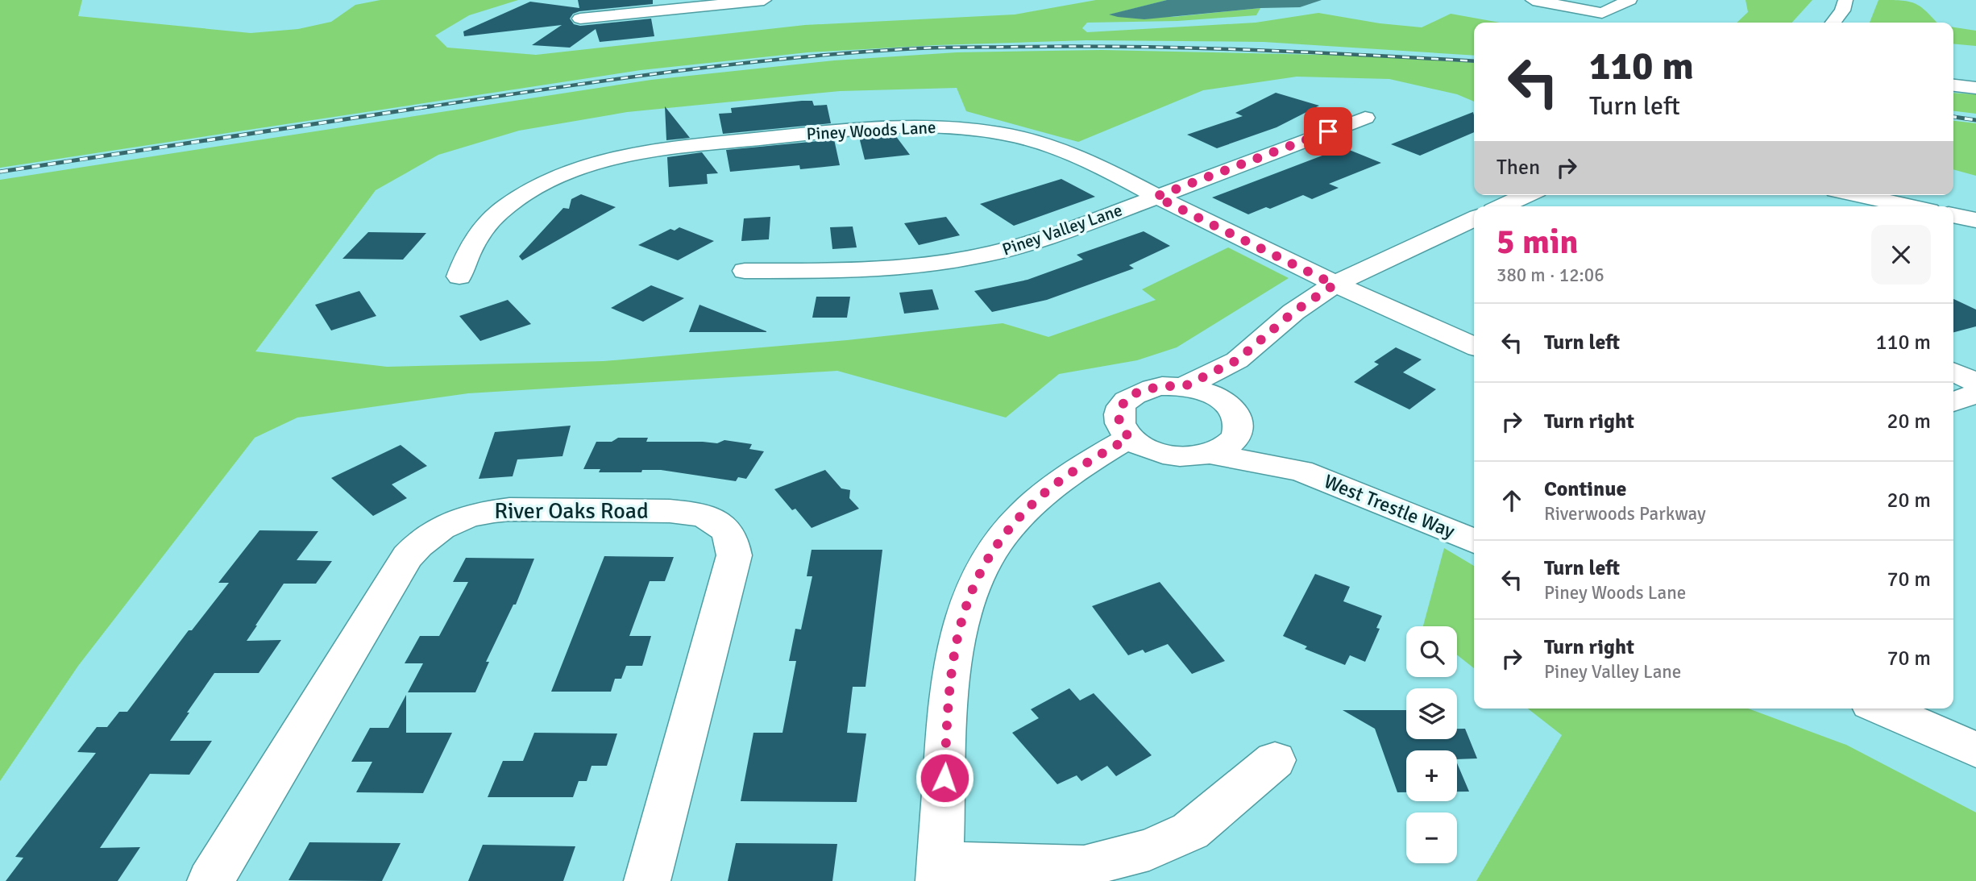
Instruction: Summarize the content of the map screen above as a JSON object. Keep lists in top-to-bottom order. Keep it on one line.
{"streets":{"street":["Piney Woods Lane","Piney Valley Lane","West Trestle Way","River Oaks Road"]},"crossings":[["Piney Woods Lane","Piney Valley Lane"]],"page":{"turn":["110 m","Turn left"],"then":"Then","heading":["5 min","380 m · 12:06"],"list":[{"name":"Turn left","value":"110 m"},{"name":"Turn right","value":"20 m"},{"name":"Continue","note":"Riverwoods Parkway","value":"20 m"},{"name":"Turn left","note":"Piney Woods Lane","value":"70 m"},{"name":"Turn right","note":"Piney Valley Lane","value":"70 m"}],"map_buttons":["+","−"]}}
